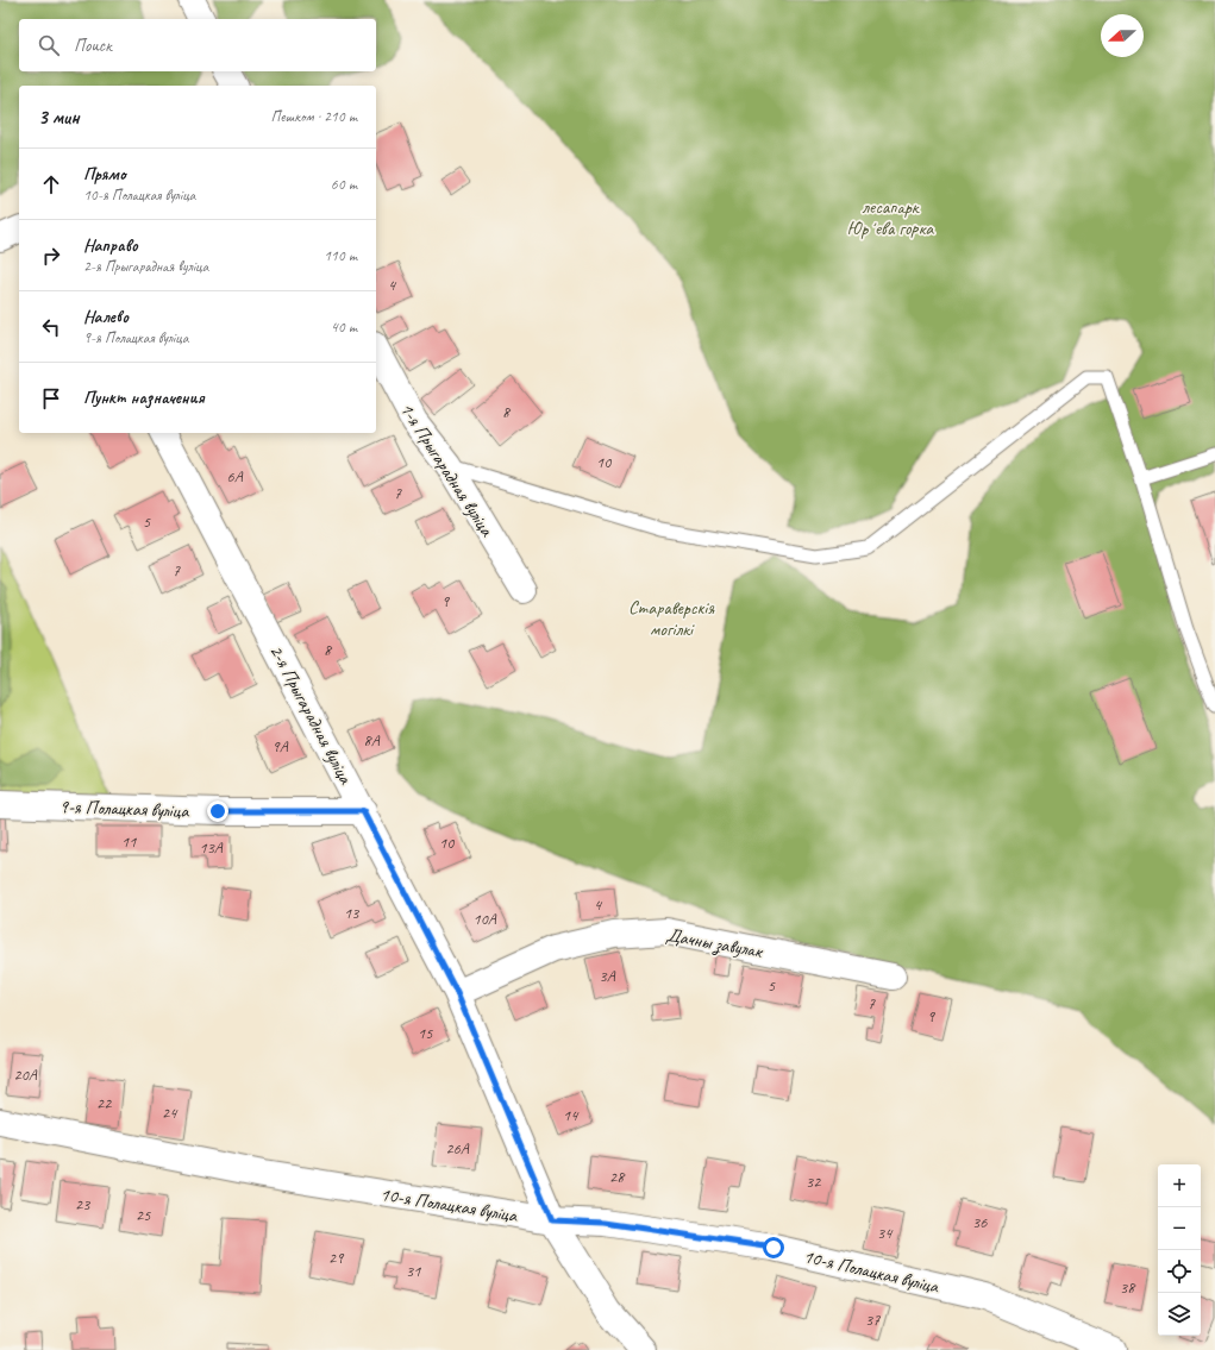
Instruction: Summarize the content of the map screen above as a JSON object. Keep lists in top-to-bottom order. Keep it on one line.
{"streets":{"street":["1-я Прыгарадная вуліца","2-я Прыгарадная вуліца","9-я Полацкая вуліца","Дачны завулак","10-я Полацкая вуліца"]},"crossings":[["2-я Прыгарадная вуліца","9-я Полацкая вуліца"],["2-я Прыгарадная вуліца","Дачны завулак"],["2-я Прыгарадная вуліца","10-я Полацкая вуліца"]],"parks":["лесапарк Юрʼева горка","Стараверскія могілкі"],"house_numbers":["4","8","10","6А","7","5","7","9","8","8А","9А","11","10","13А","4","13","10А","3А","5","7","9","15","20А","22","24","14","26А","28","32","23","25","36","34","29","31","38","37"],"north":"left","page":{"search":"Поиск","heading":["3 мин","Пешком · 210 m"],"list":[["Прямо","10-я Полацкая вуліца","60 m"],["Направо","2-я Прыгарадная вуліца","110 m"],["Налево","9-я Полацкая вуліца","40 m"],"Пункт назначения"],"map_buttons":["+","−"]}}
